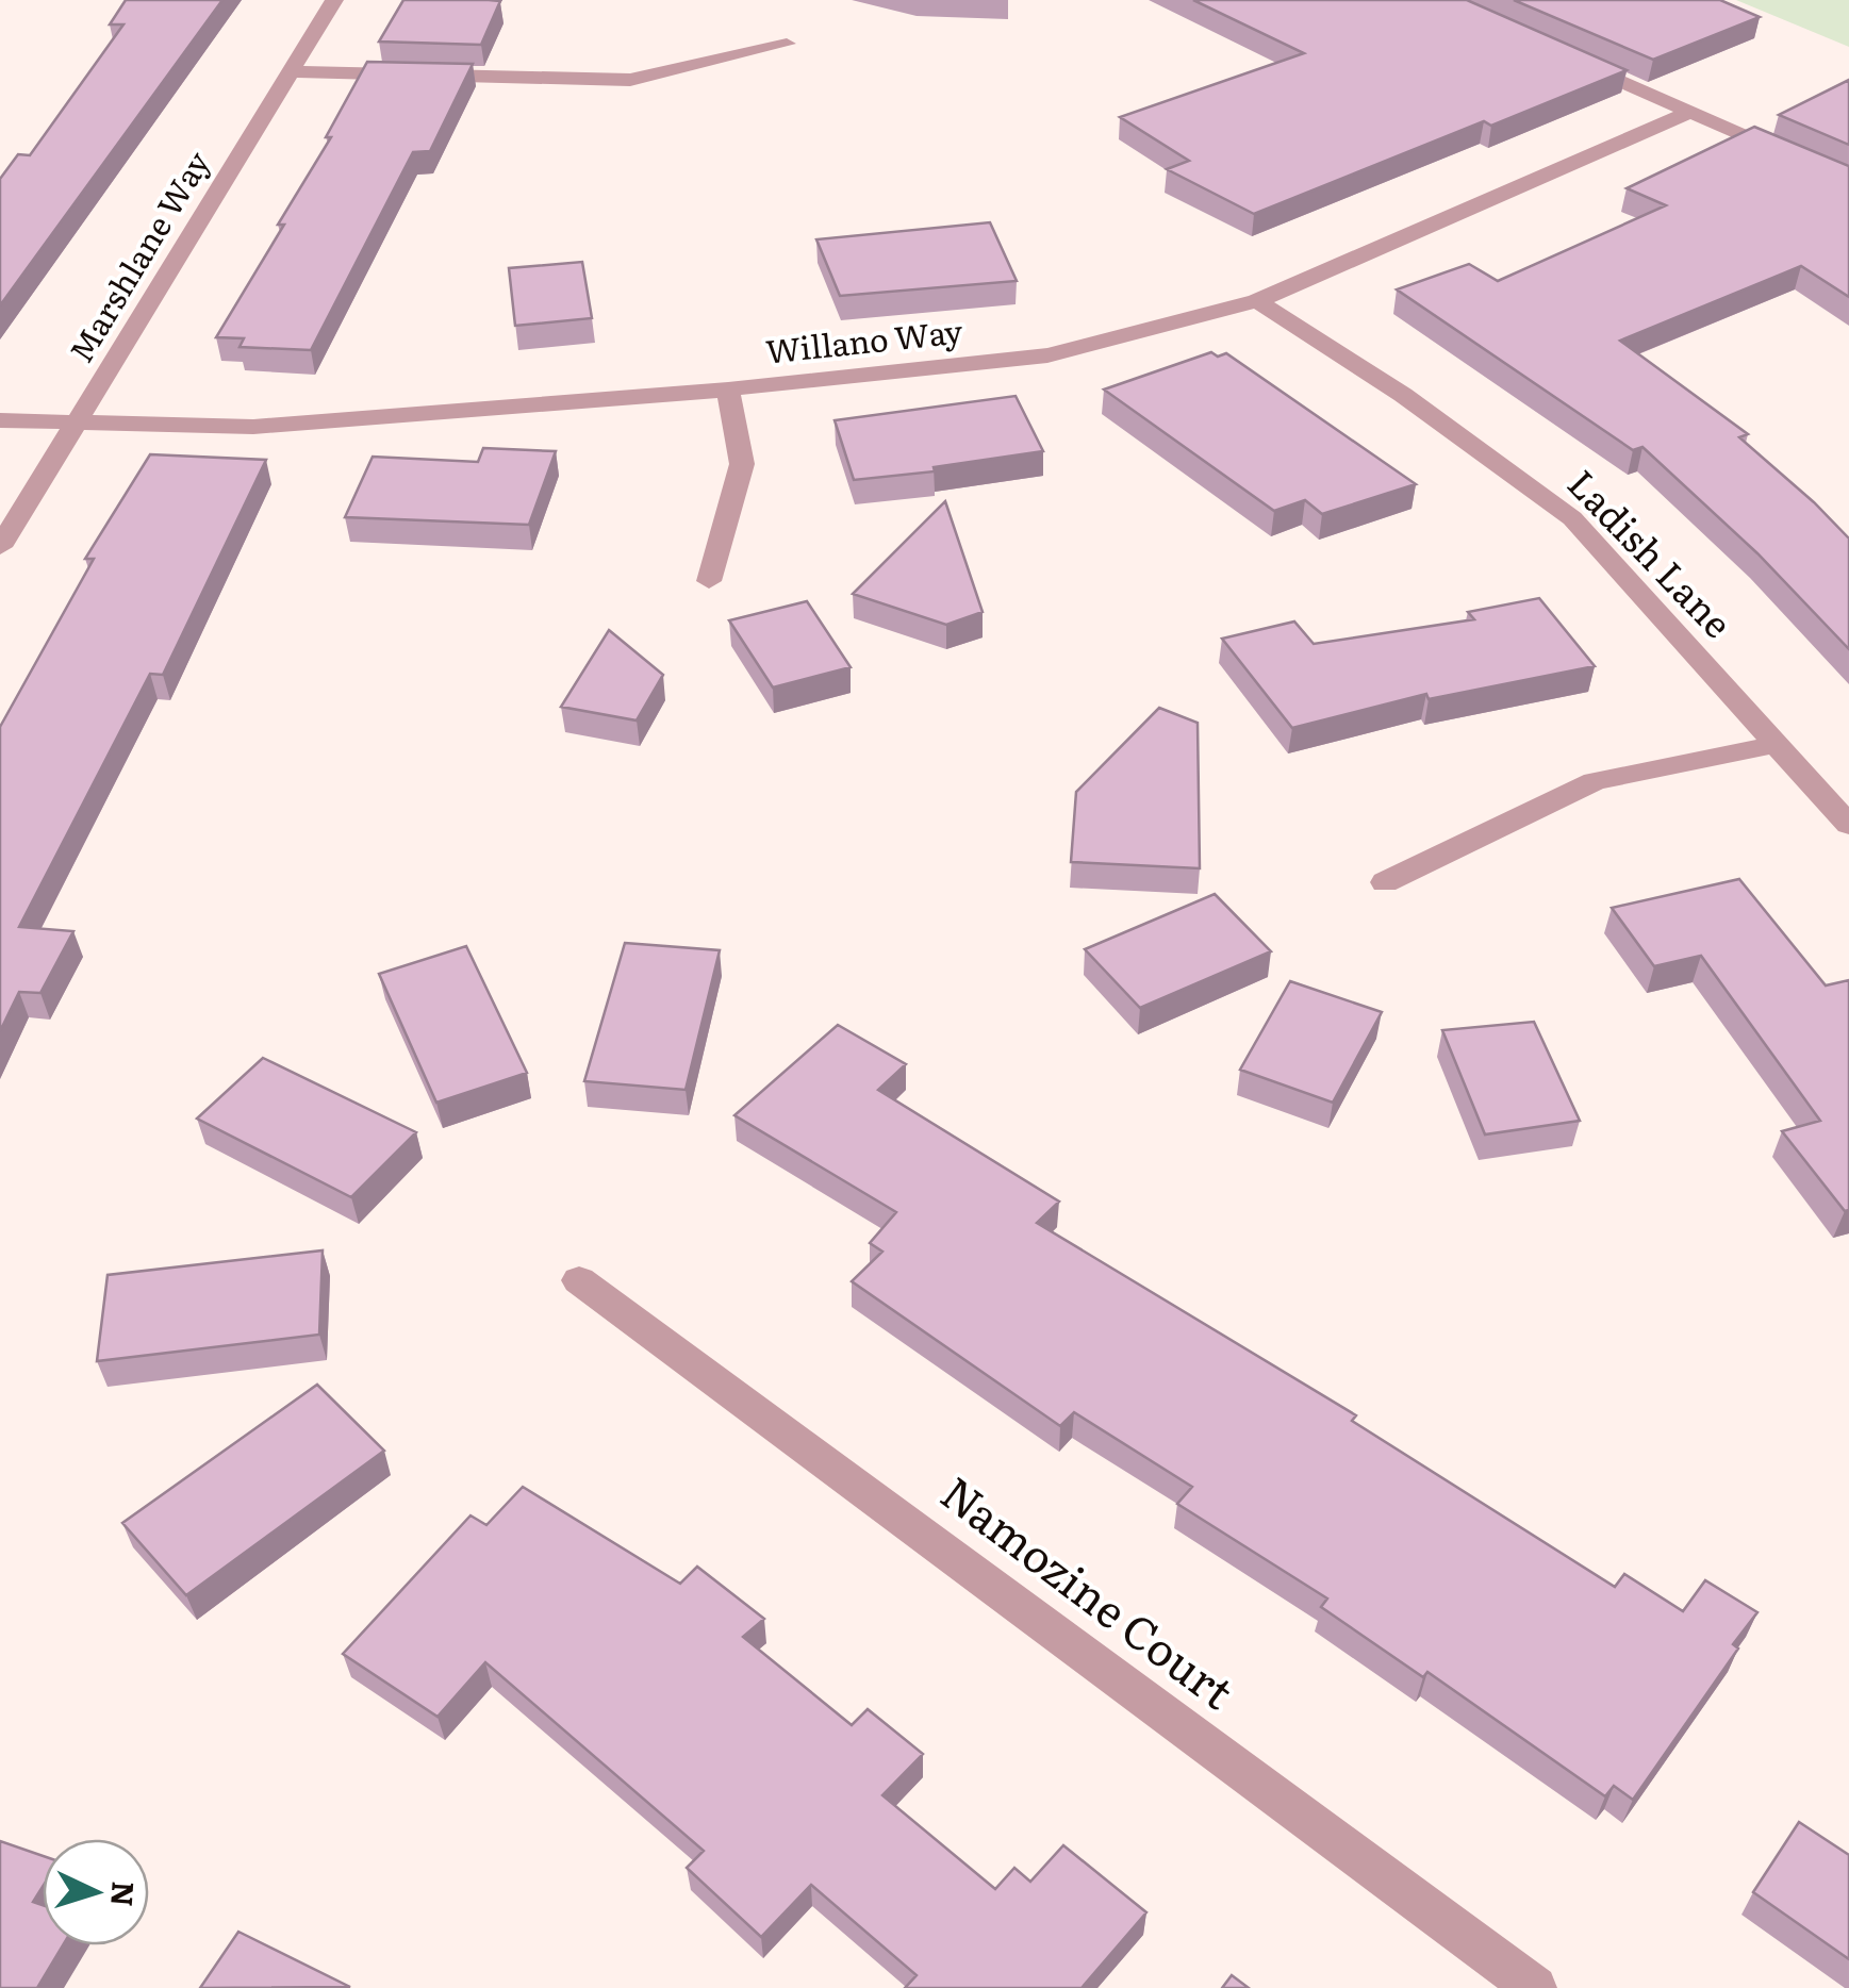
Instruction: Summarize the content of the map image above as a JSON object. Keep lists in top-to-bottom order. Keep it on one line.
{"streets":{"street":["Marshlane Way","Willano Way","Ladish Lane","Namozine Court"]},"crossings":[["Marshlane Way","Willano Way"],["Willano Way","Ladish Lane"]],"north":"right"}
